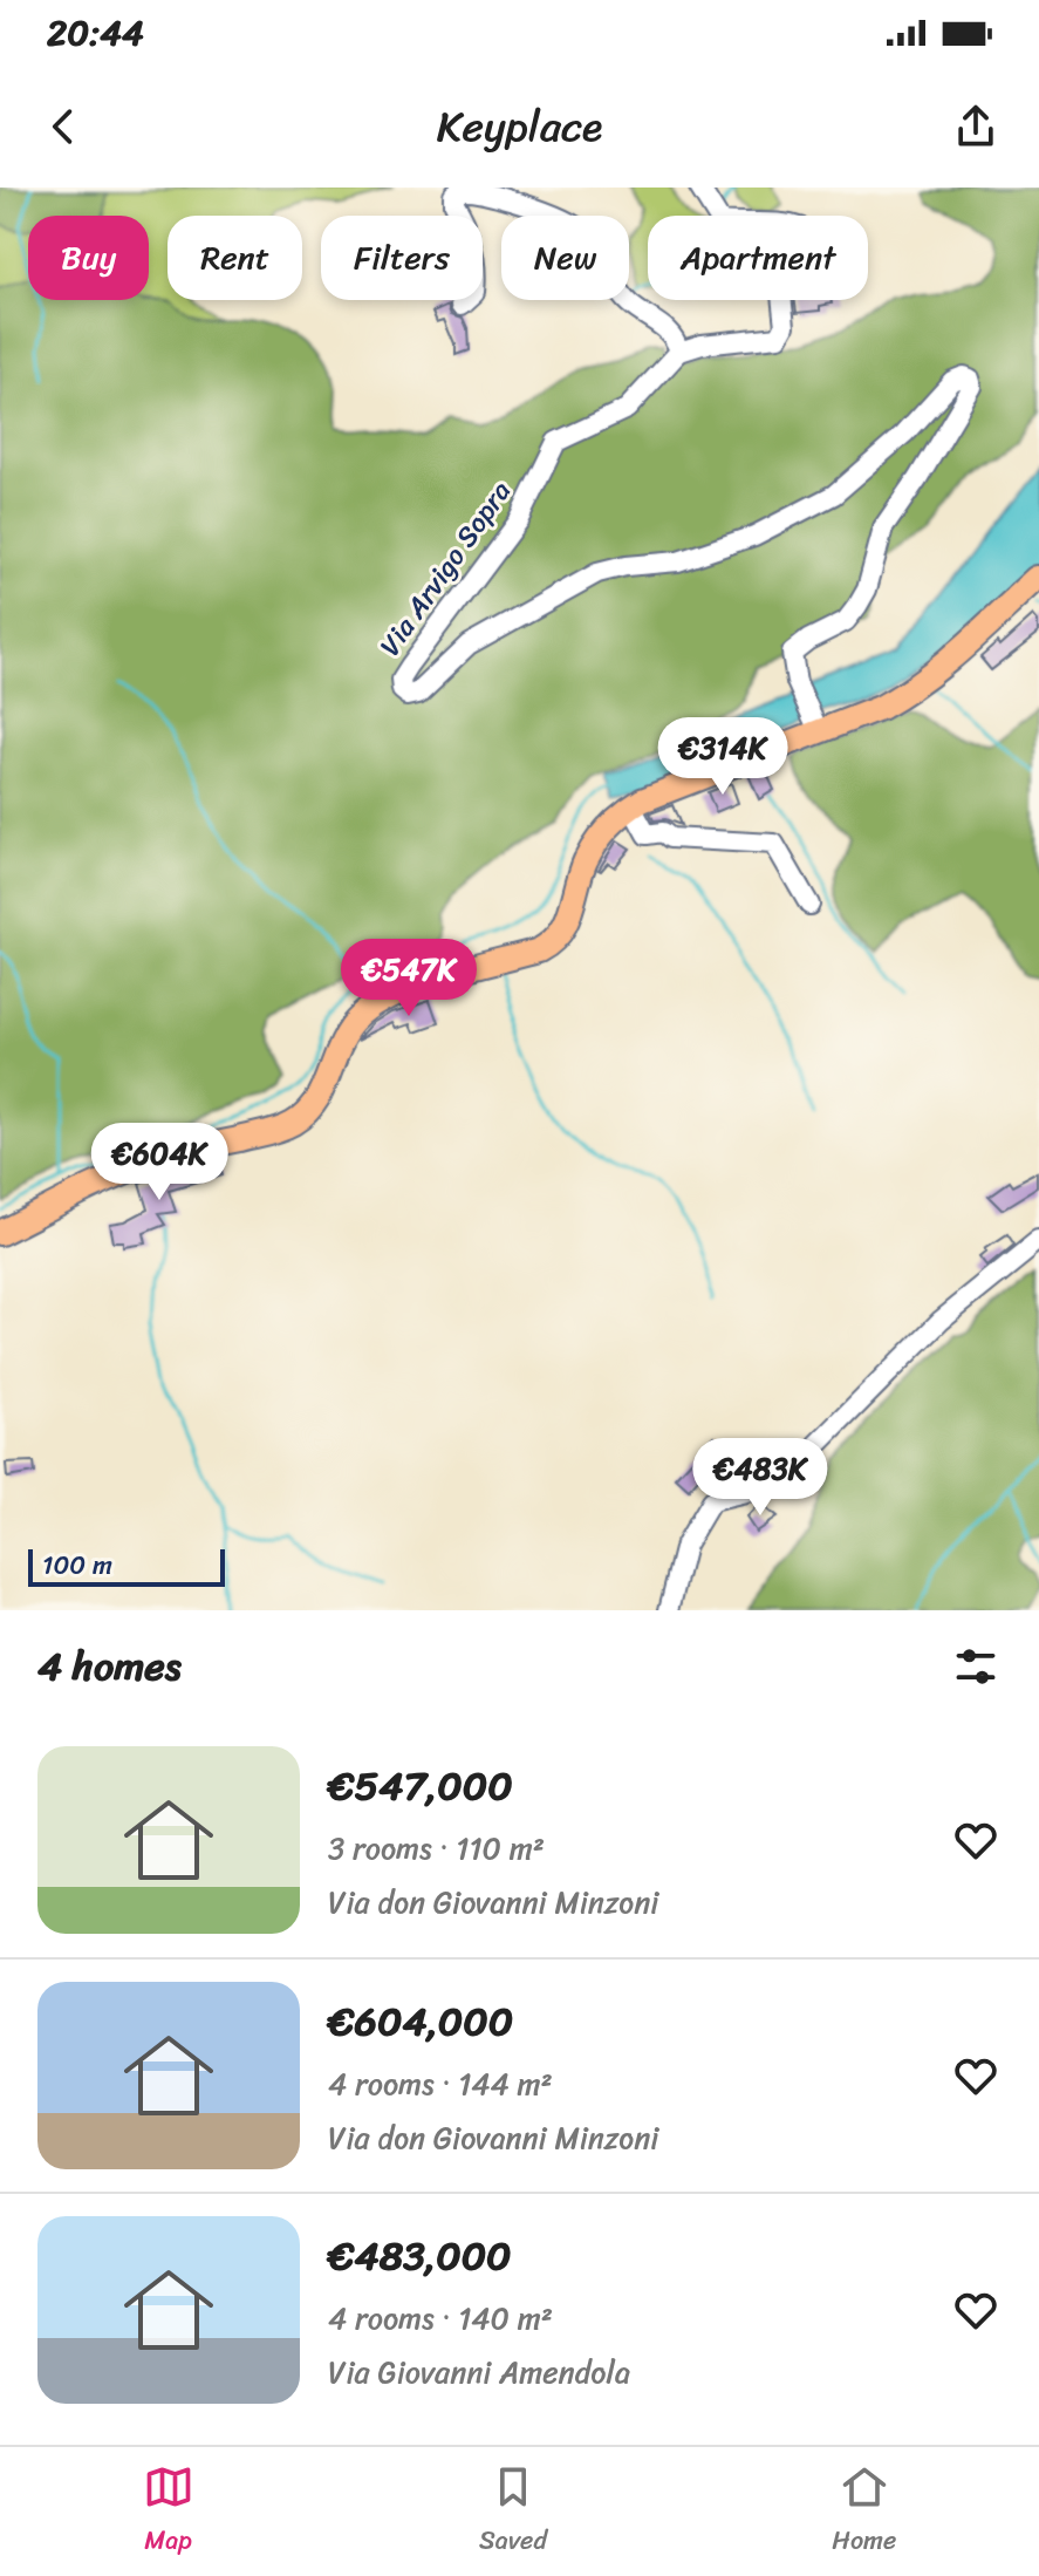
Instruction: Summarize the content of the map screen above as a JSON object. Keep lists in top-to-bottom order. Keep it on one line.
{"streets":{"street":["Via Arvigo Sopra"]},"scale_bar":"100 m","page":{"status":"20:44","header":"Keyplace","chip":["Buy","Rent","Filters","New","Apartment"],"price":["€314K","€547K","€604K","€483K"],"scale":"100 m","heading":"4 homes","list":[{"name":"€547,000","note":"3 rooms · 110 m² · Via don Giovanni Minzoni"},{"name":"€604,000","note":"4 rooms · 144 m² · Via don Giovanni Minzoni"},{"name":"€483,000","note":"4 rooms · 140 m² · Via Giovanni Amendola"}],"tabs":["Map","Saved","Home"]}}
